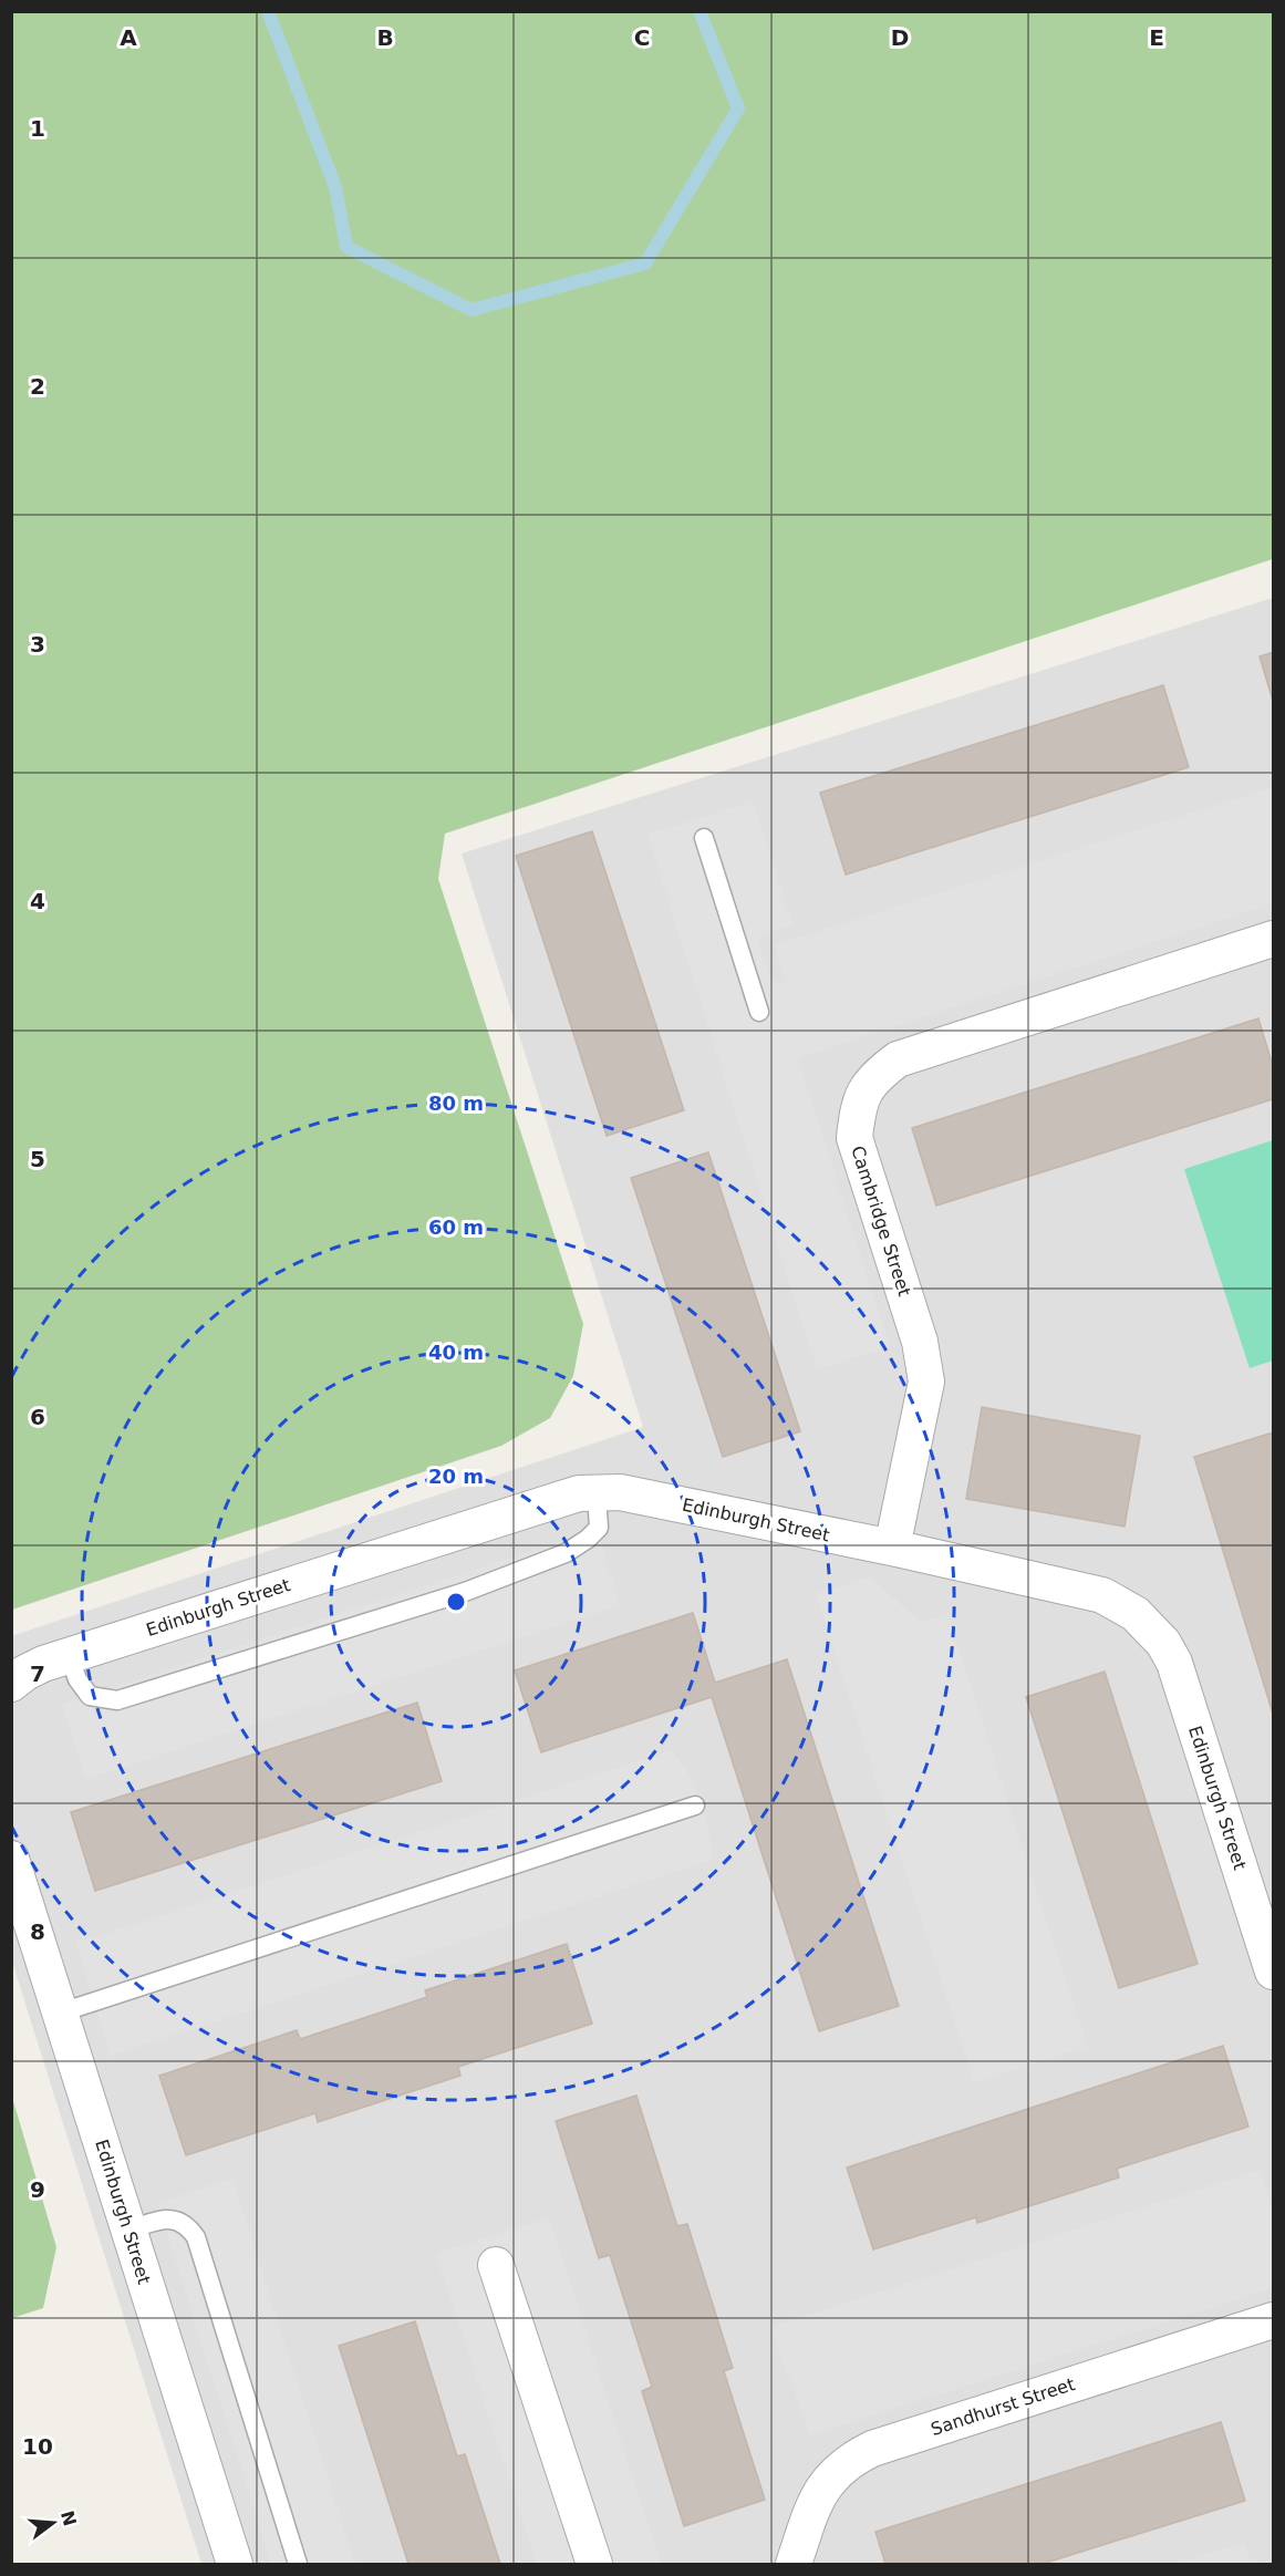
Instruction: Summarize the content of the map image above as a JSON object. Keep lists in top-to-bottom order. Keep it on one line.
{"streets":{"street":["Cambridge Street","Edinburgh Street","Sandhurst Street"]},"crossings":[["Cambridge Street","Edinburgh Street"]],"north":"right","grid":{"columns":["A","B","C","D","E"],"rows":["1","2","3","4","5","6","7","8","9","10"]},"rings":["80 m","60 m","40 m","20 m"]}
